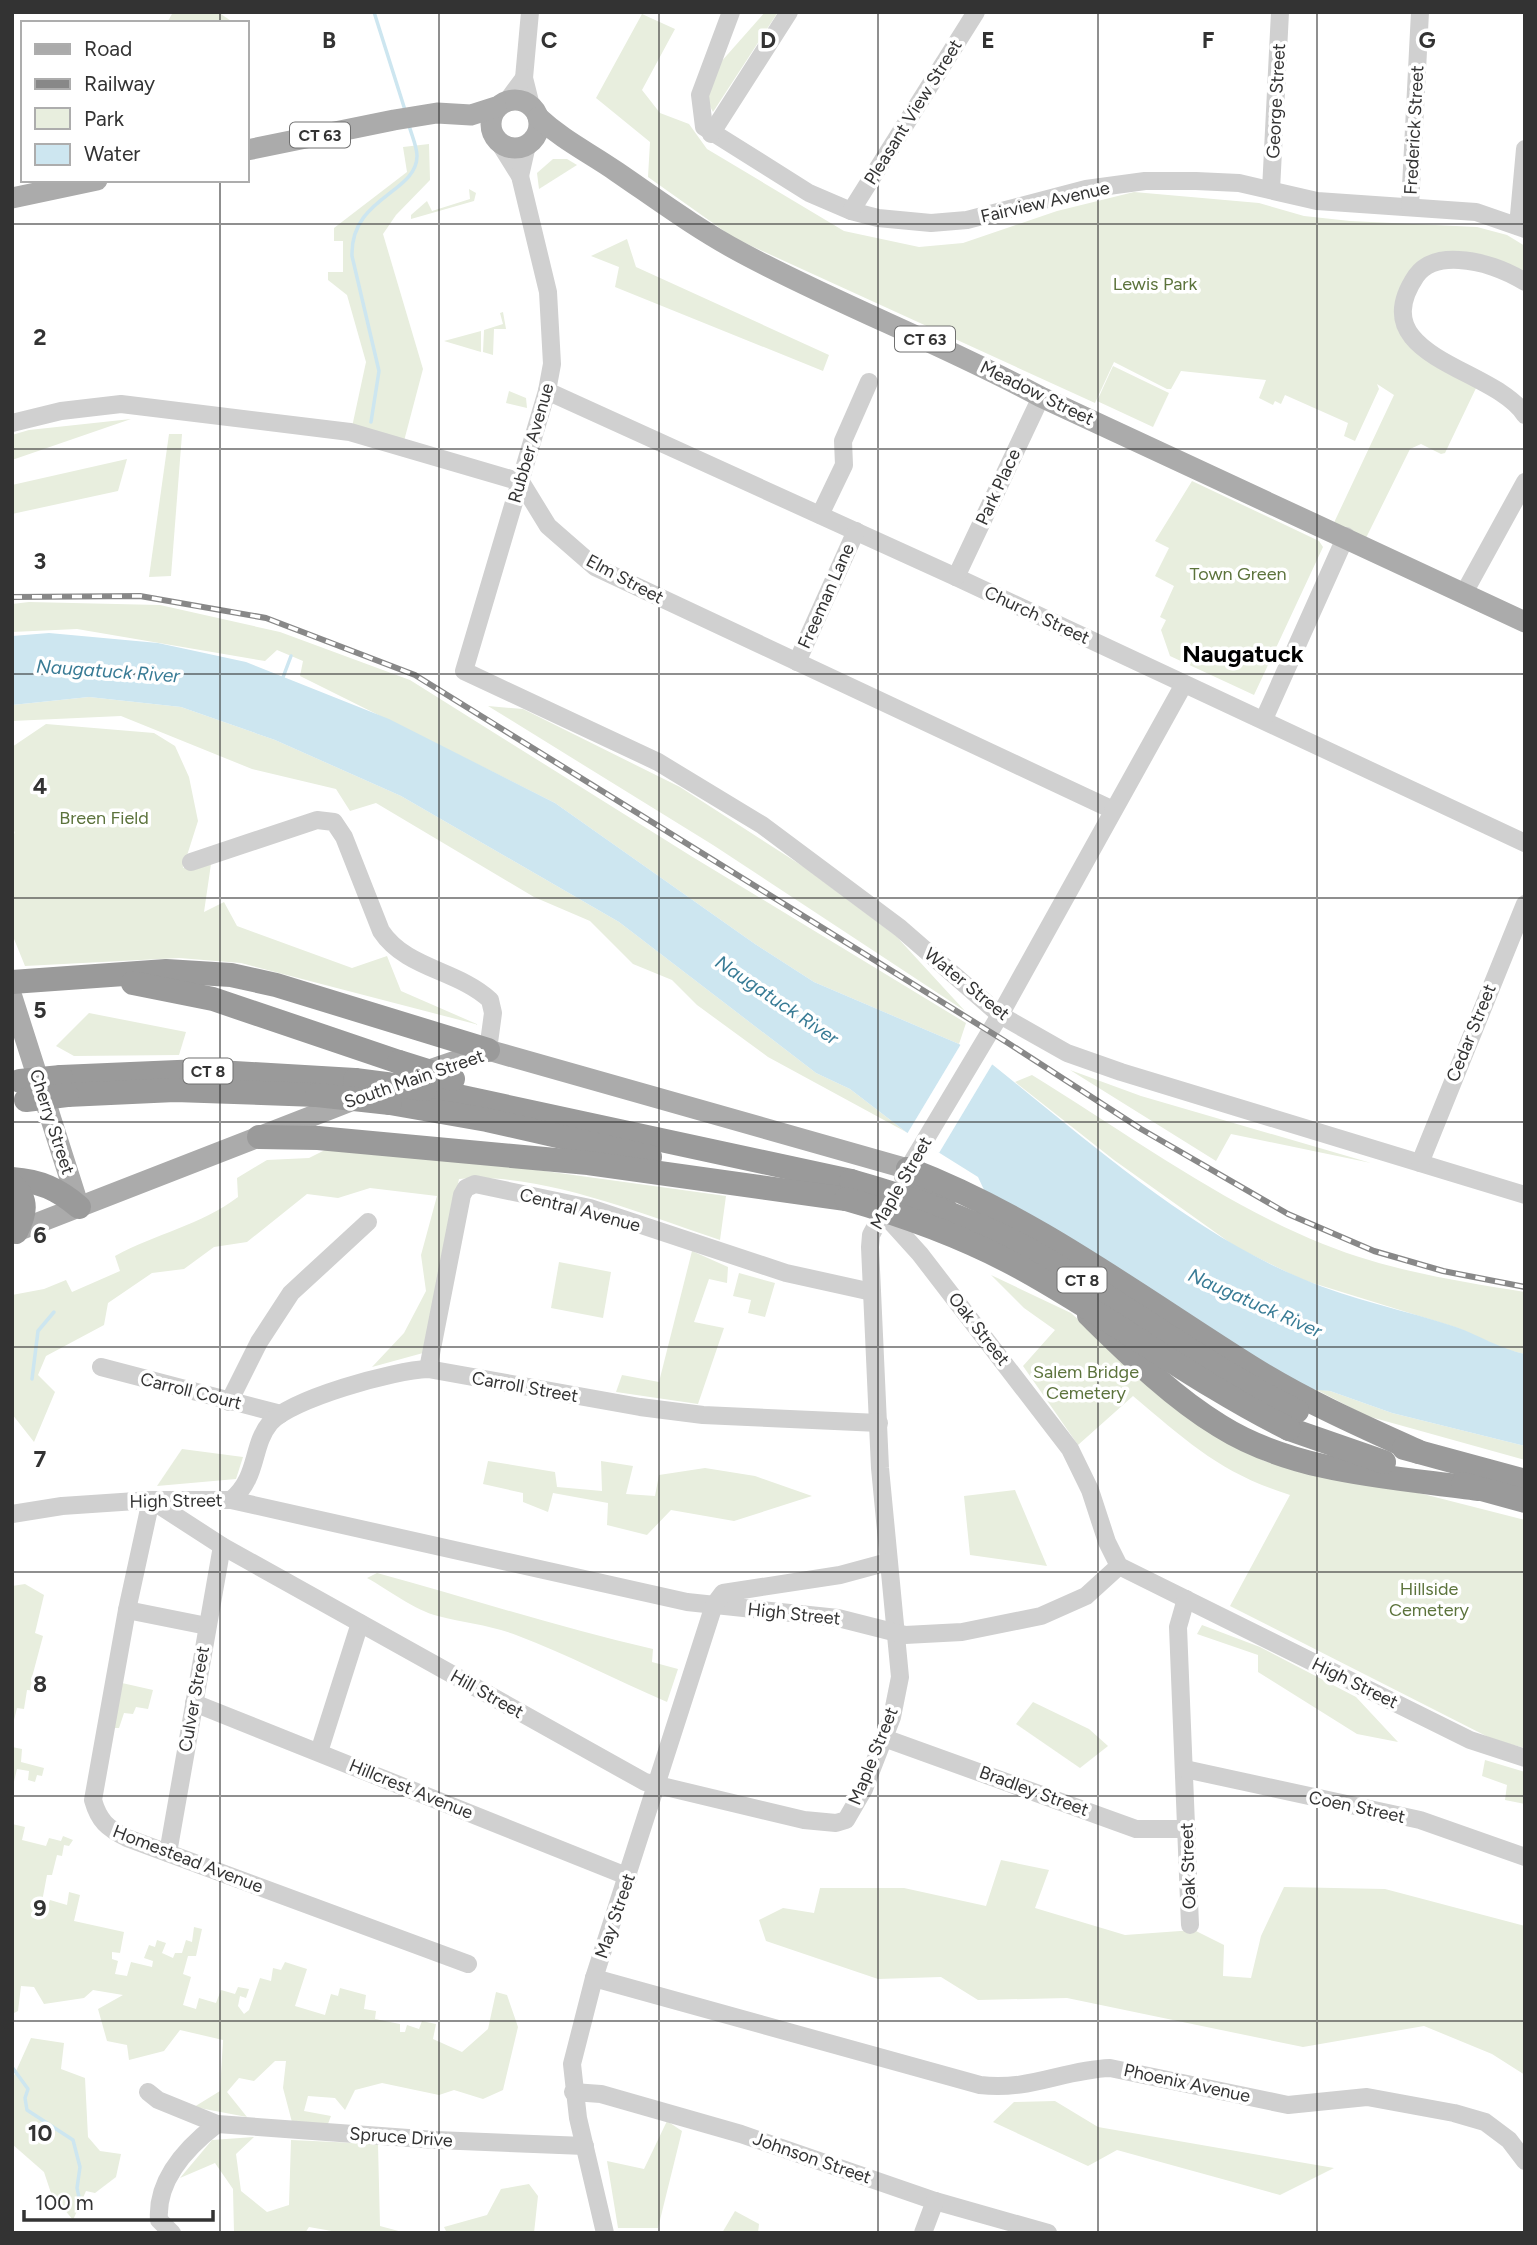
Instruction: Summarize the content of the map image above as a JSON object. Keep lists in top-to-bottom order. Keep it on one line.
{"streets":{"highway":["CT 8"],"main road":["CT 63","Meadow Street","South Main Street","Cherry Street"],"street":["George Street","Pleasant View Street","Frederick Street","Fairview Avenue","Rubber Avenue","Park Place","Elm Street","Freeman Lane","Church Street","Water Street","Cedar Street","Maple Street","Central Avenue","Oak Street","Carroll Street","Carroll Court","High Street","Hill Street","Culver Street","Hillcrest Avenue","Bradley Street","Coen Street","Homestead Avenue","May Street","Phoenix Avenue","Spruce Drive","Johnson Street"]},"crossings":[["George Street","Fairview Avenue"],["Pleasant View Street","Fairview Avenue"],["Frederick Street","Fairview Avenue"],["CT 63","Meadow Street"],["CT 63","Rubber Avenue"],["Meadow Street","Rubber Avenue"],["Meadow Street","Park Place"],["Rubber Avenue","Elm Street"],["Rubber Avenue","Church Street"],["Rubber Avenue","Water Street"],["Park Place","Church Street"],["Elm Street","Freeman Lane"],["Elm Street","Maple Street"],["Freeman Lane","Church Street"],["Church Street","Maple Street"],["Water Street","Cedar Street"],["Water Street","Maple Street"],["South Main Street","Cherry Street"],["South Main Street","Maple Street"],["Maple Street","Central Avenue"],["Maple Street","Oak Street"],["Maple Street","Carroll Street"],["Maple Street","High Street"],["Maple Street","Hill Street"],["Maple Street","Bradley Street"],["Central Avenue","Carroll Street"],["Oak Street","High Street"],["Oak Street","Bradley Street"],["Oak Street","Coen Street"],["Carroll Street","Carroll Court"],["High Street","Hill Street"],["High Street","Homestead Avenue"],["High Street","May Street"],["Hill Street","Culver Street"],["Hill Street","Homestead Avenue"],["Hill Street","May Street"],["Culver Street","Hillcrest Avenue"],["Culver Street","Homestead Avenue"],["Hillcrest Avenue","May Street"],["May Street","Phoenix Avenue"],["May Street","Spruce Drive"],["May Street","Johnson Street"]],"districts":["Naugatuck"],"water":["Naugatuck River"],"parks":["Lewis Park","Town Green","Breen Field","Salem Bridge Cemetery","Hillside Cemetery"],"legend":["Road","Railway","Park","Water"],"scale_bar":"100 m","grid":{"columns":["B","C","D","E","F","G"],"rows":["2","3","4","5","6","7","8","9","10"]}}
